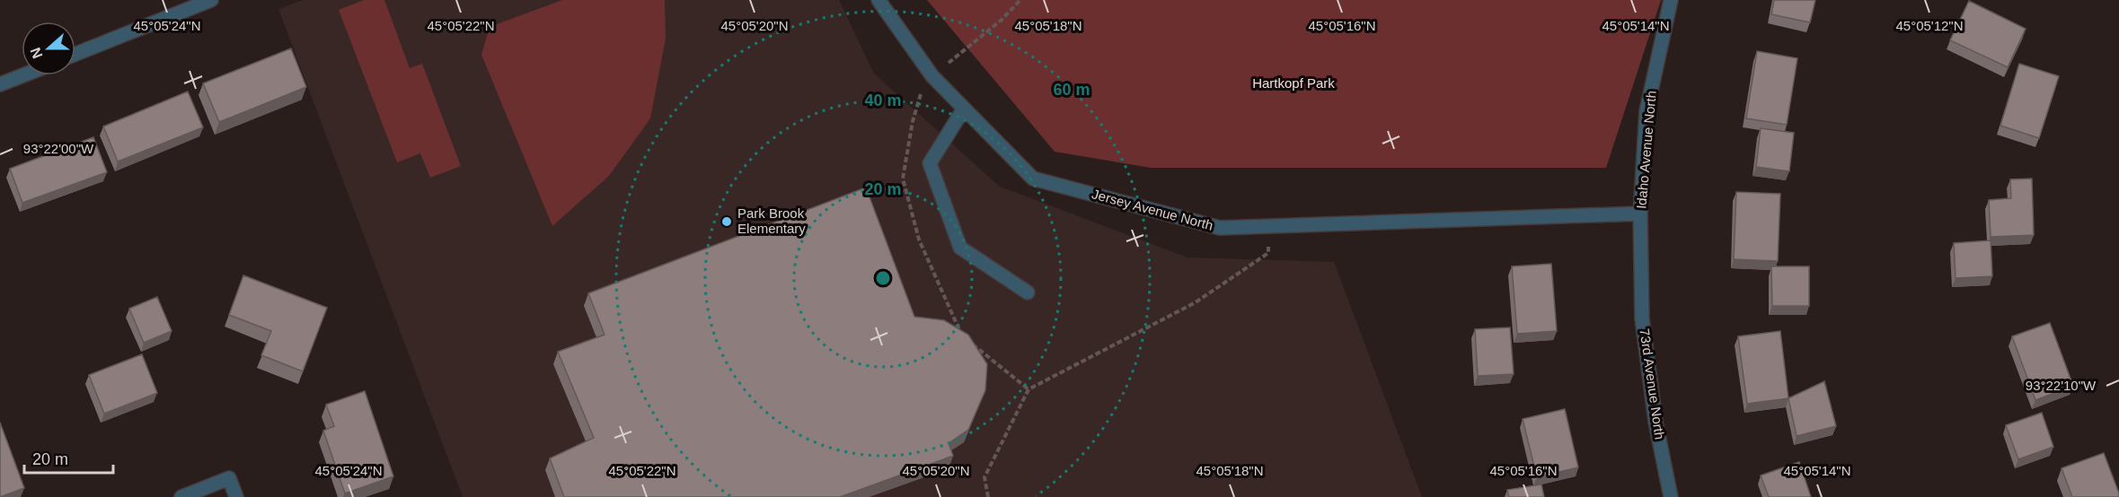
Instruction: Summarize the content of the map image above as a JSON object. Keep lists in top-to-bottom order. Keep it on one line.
{"streets":{"street":["Idaho Avenue North","Jersey Avenue North","73rd Avenue North"]},"crossings":[["Idaho Avenue North","Jersey Avenue North"],["Idaho Avenue North","73rd Avenue North"]],"parks":["Hartkopf Park"],"places":["Park Brook Elementary"],"scale_bar":"20 m","north":"left","coordinates":["45°05'14\"N","45°05'24\"N","45°05'20\"N","45°05'22\"N","45°05'18\"N","45°05'16\"N","45°05'12\"N","93°22'00\"W","93°22'10\"W"],"rings":["60 m","40 m","20 m"]}
